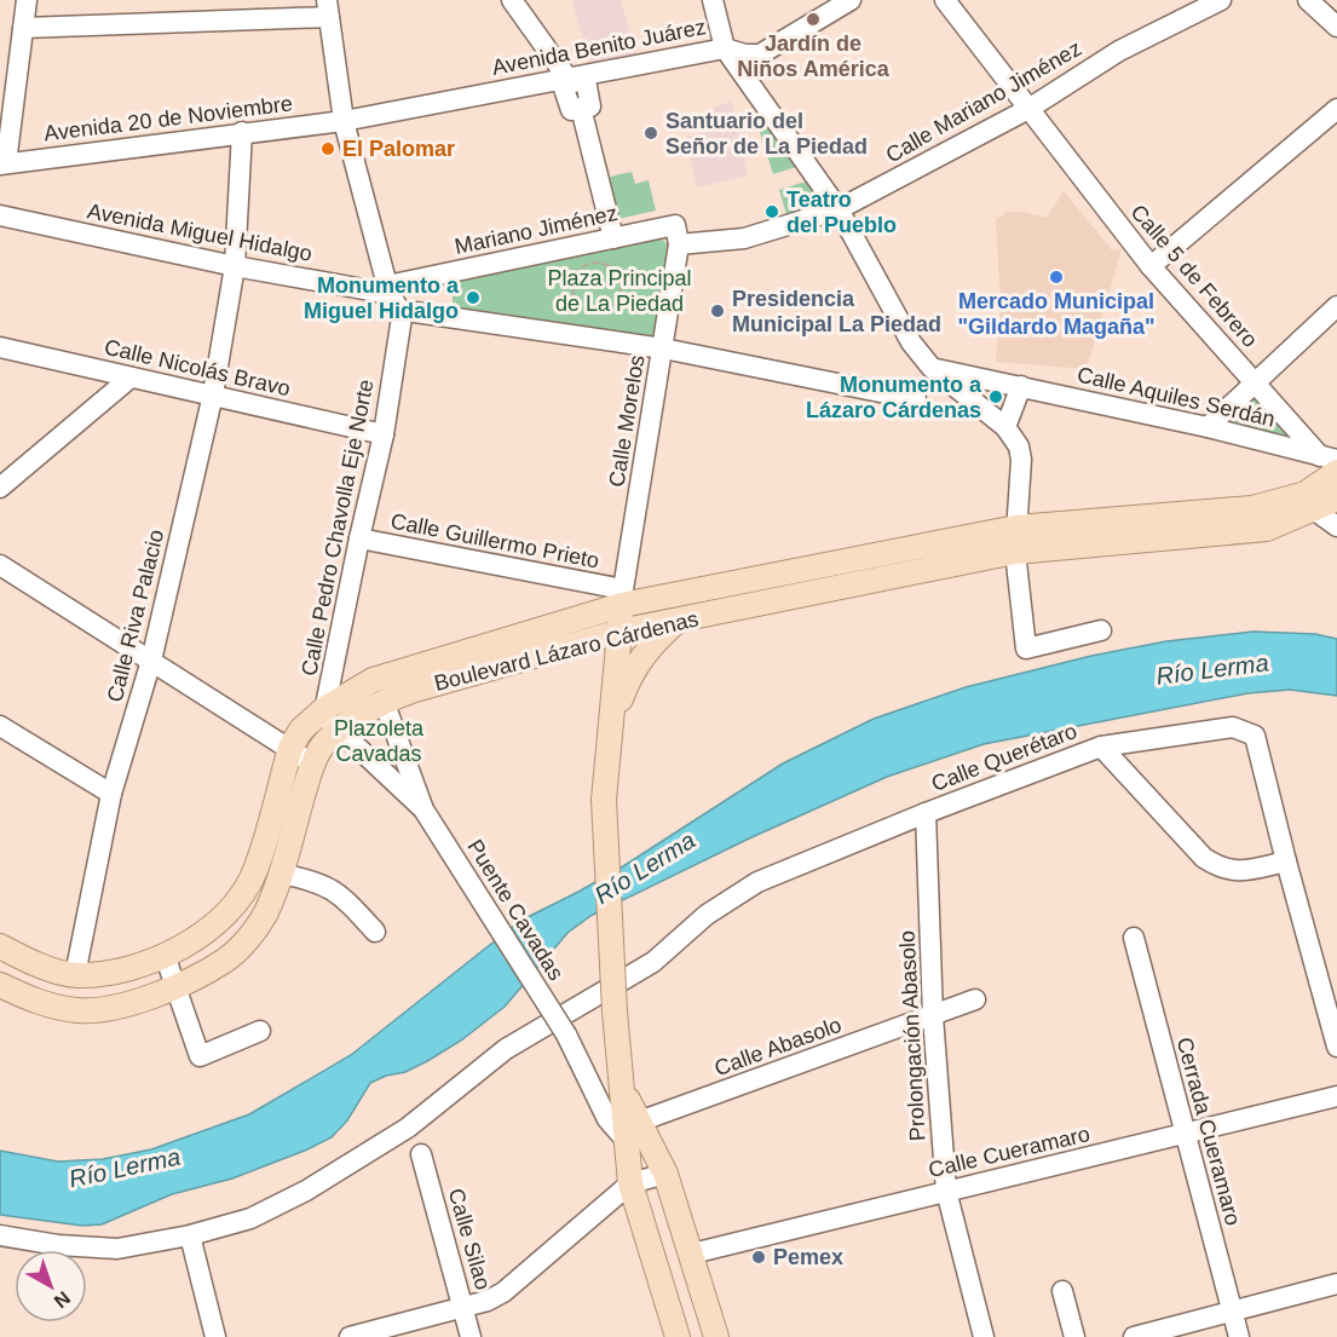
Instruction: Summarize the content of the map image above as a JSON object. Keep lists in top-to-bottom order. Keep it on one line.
{"streets":{"main road":["Boulevard Lázaro Cárdenas"],"street":["Avenida Benito Juárez","Calle Mariano Jiménez","Avenida 20 de Noviembre","Mariano Jiménez","Avenida Miguel Hidalgo","Calle 5 de Febrero","Calle Nicolás Bravo","Calle Aquiles Serdán","Calle Morelos","Calle Pedro Chavolla Eje Norte","Calle Guillermo Prieto","Calle Riva Palacio","Calle Querétaro","Puente Cavadas","Prolongación Abasolo","Calle Abasolo","Cerrada Cueramaro","Calle Cueramaro","Calle Silao"]},"crossings":[["Avenida Benito Juárez","Avenida 20 de Noviembre"],["Calle Mariano Jiménez","Mariano Jiménez"],["Calle Mariano Jiménez","Calle 5 de Febrero"],["Calle Mariano Jiménez","Calle Morelos"],["Avenida 20 de Noviembre","Calle Riva Palacio"],["Mariano Jiménez","Avenida Miguel Hidalgo"],["Mariano Jiménez","Calle Morelos"],["Mariano Jiménez","Calle Pedro Chavolla Eje Norte"],["Avenida Miguel Hidalgo","Calle Pedro Chavolla Eje Norte"],["Avenida Miguel Hidalgo","Calle Riva Palacio"],["Calle 5 de Febrero","Calle Aquiles Serdán"],["Calle Nicolás Bravo","Calle Pedro Chavolla Eje Norte"],["Calle Nicolás Bravo","Calle Riva Palacio"],["Calle Morelos","Calle Guillermo Prieto"],["Calle Morelos","Boulevard Lázaro Cárdenas"],["Calle Pedro Chavolla Eje Norte","Calle Guillermo Prieto"],["Calle Pedro Chavolla Eje Norte","Boulevard Lázaro Cárdenas"],["Calle Guillermo Prieto","Boulevard Lázaro Cárdenas"],["Calle Riva Palacio","Boulevard Lázaro Cárdenas"],["Calle Querétaro","Prolongación Abasolo"],["Puente Cavadas","Calle Abasolo"],["Prolongación Abasolo","Calle Abasolo"],["Prolongación Abasolo","Calle Cueramaro"],["Cerrada Cueramaro","Calle Cueramaro"]],"water":["Río Lerma"],"parks":["Plaza Principal de La Piedad","Plazoleta Cavadas"],"places":["Jardín de Niños América","Santuario del Señor de La Piedad","El Palomar","Teatro del Pueblo","Mercado Municipal \"Gildardo Magaña\"","Monumento a Miguel Hidalgo","Presidencia Municipal La Piedad","Monumento a Lázaro Cárdenas","Pemex"],"north":"bottom right"}
